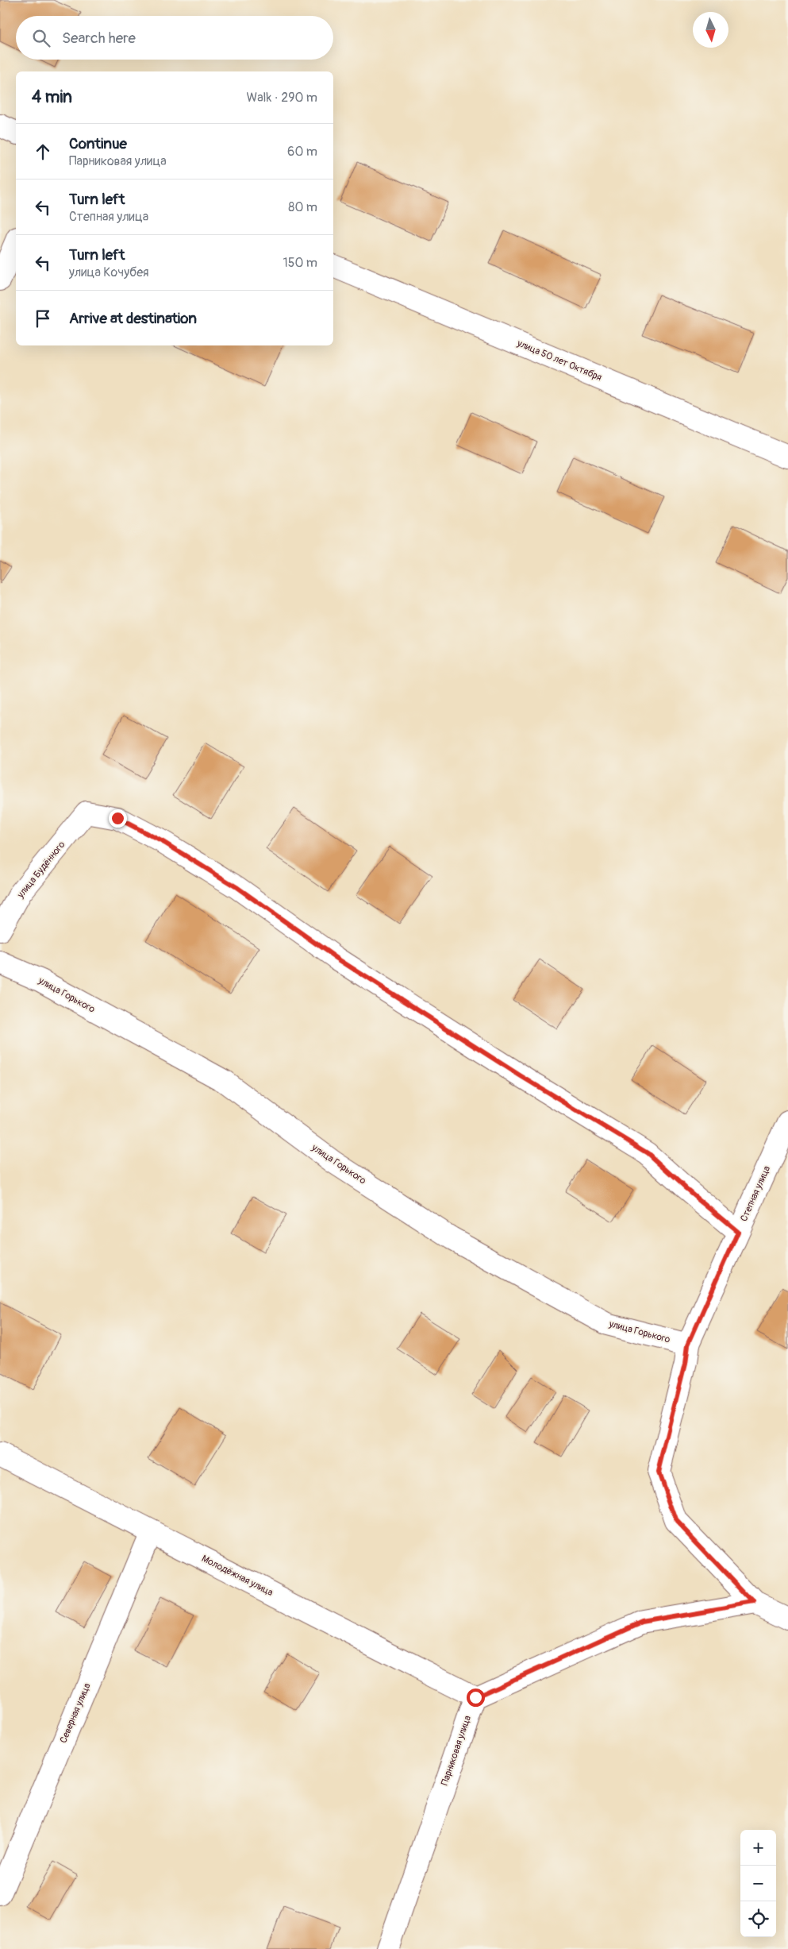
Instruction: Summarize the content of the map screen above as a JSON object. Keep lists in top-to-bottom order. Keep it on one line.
{"streets":{"street":["улица 50 лет Октября","улица Будённого","улица Горького","Степная улица","Молодёжная улица","Северная улица","Парниковая улица"]},"crossings":[["улица Будённого","Степная улица"],["улица Горького","Степная улица"],["Молодёжная улица","Северная улица"],["Молодёжная улица","Парниковая улица"]],"north":"bottom","page":{"search":"Search here","heading":["4 min","Walk · 290 m"],"list":[["Continue","Парниковая улица","60 m"],["Turn left","Степная улица","80 m"],["Turn left","улица Кочубея","150 m"],"Arrive at destination"],"map_buttons":["+","−"]}}
